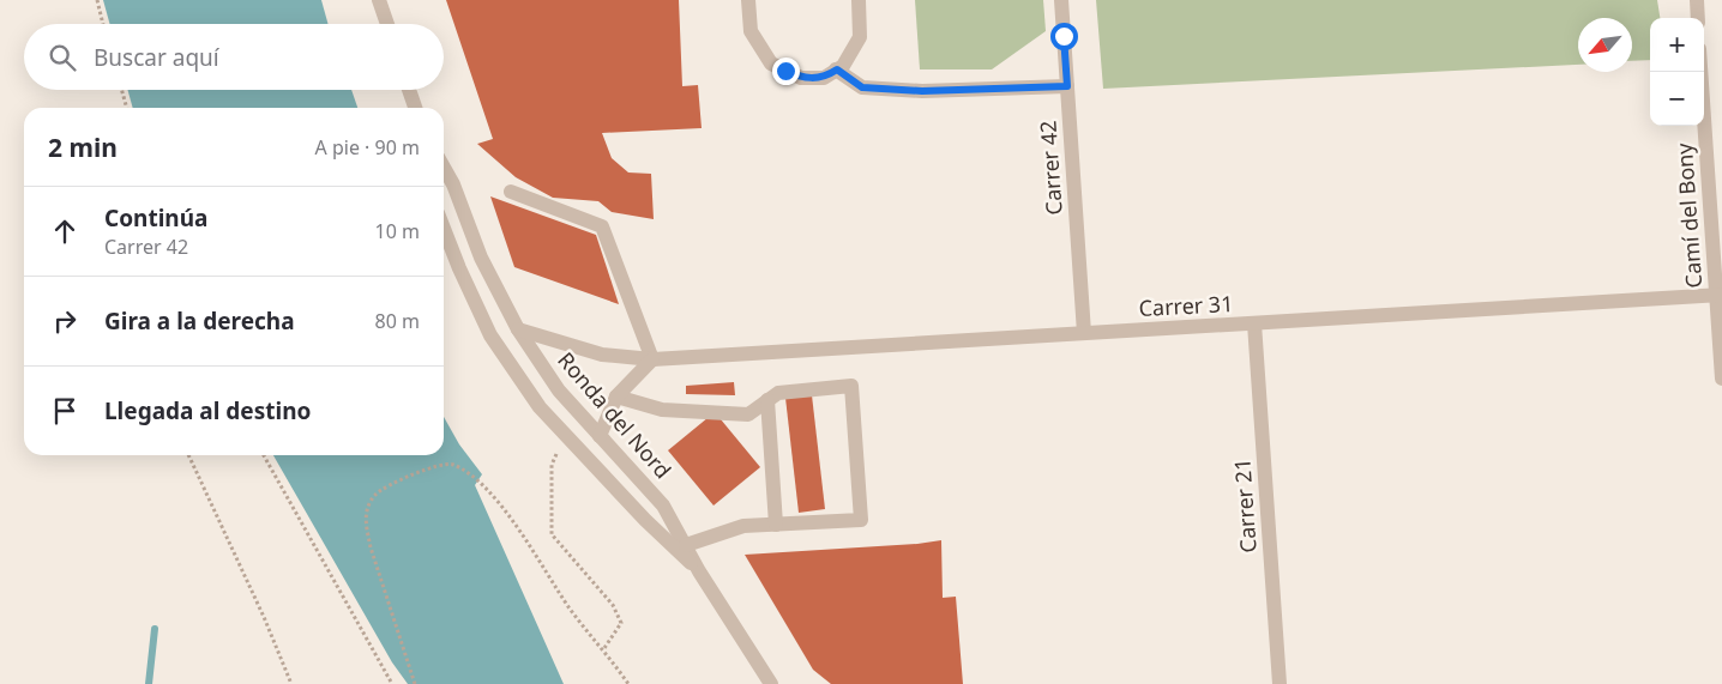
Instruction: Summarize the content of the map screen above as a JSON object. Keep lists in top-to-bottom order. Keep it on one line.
{"streets":{"street":["Carrer 42","Camí del Bony","Carrer 31","Ronda del Nord","Carrer 21"]},"crossings":[["Carrer 42","Carrer 31"],["Camí del Bony","Carrer 31"],["Carrer 31","Ronda del Nord"],["Carrer 31","Carrer 21"]],"north":"bottom left","page":{"map_buttons":["+","−"],"search":"Buscar aquí","heading":["2 min","A pie · 90 m"],"list":[["Continúa","Carrer 42","10 m"],["Gira a la derecha","80 m"],"Llegada al destino"]}}
